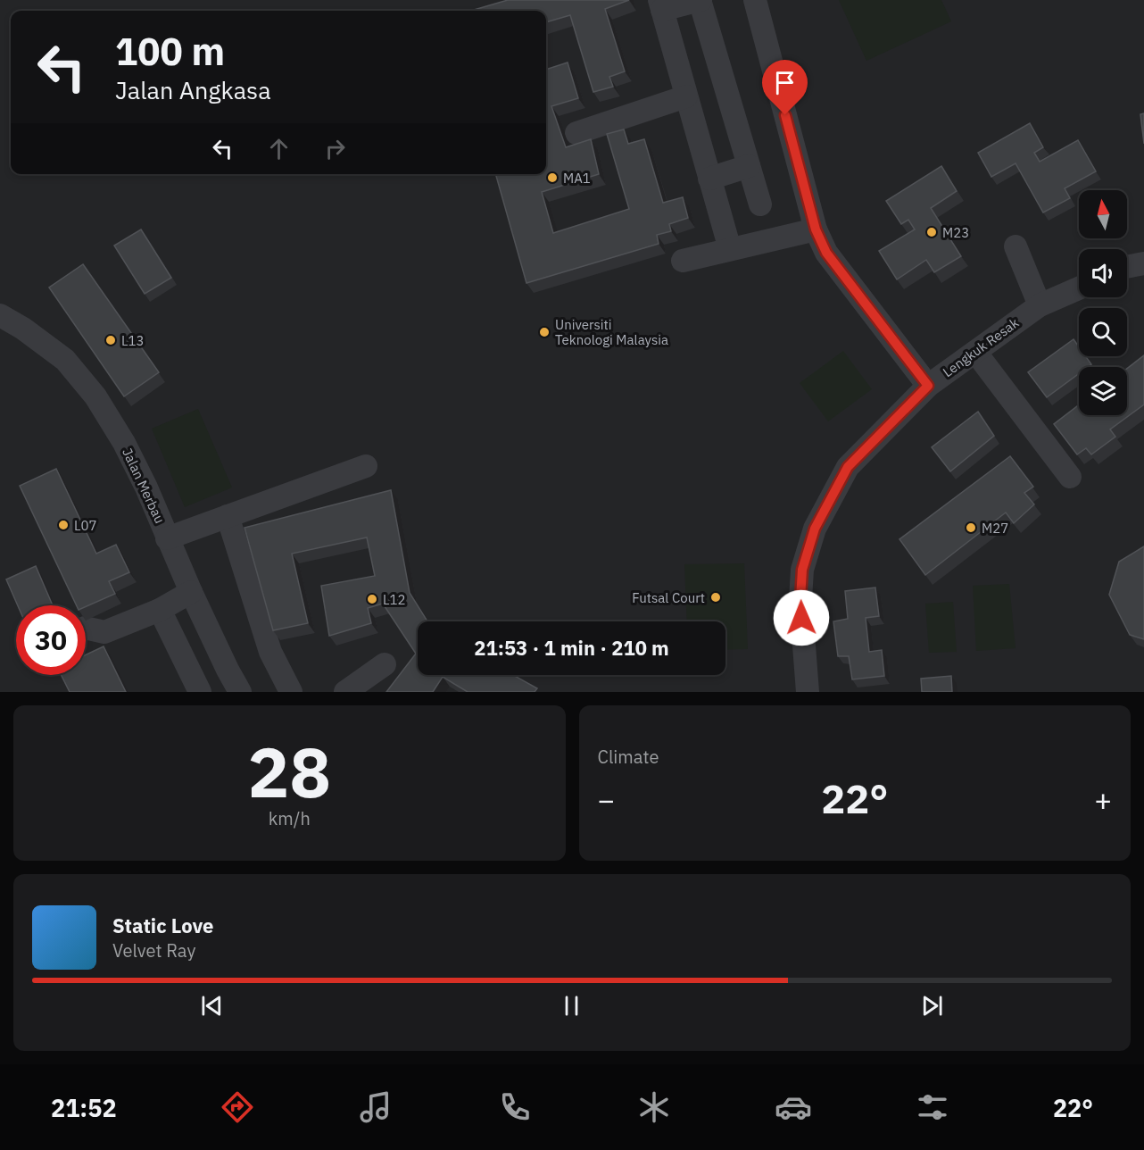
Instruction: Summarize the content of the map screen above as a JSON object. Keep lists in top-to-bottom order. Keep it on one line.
{"streets":{"street":["Lengkuk Resak","Jalan Merbau"]},"places":["MA1","M23","Universiti Teknologi Malaysia","L13","L07","M27","Futsal Court","L12"],"north":"top","page":{"turn":["100 m","Jalan Angkasa"],"limit":"30","trip":"21:53 · 1 min · 210 m","tile":[["28","km/h"],"Climate"],"heat":["−","22°","+"],"song":["Static Love","Velvet Ray"],"tabs":["21:52","22°"]}}
